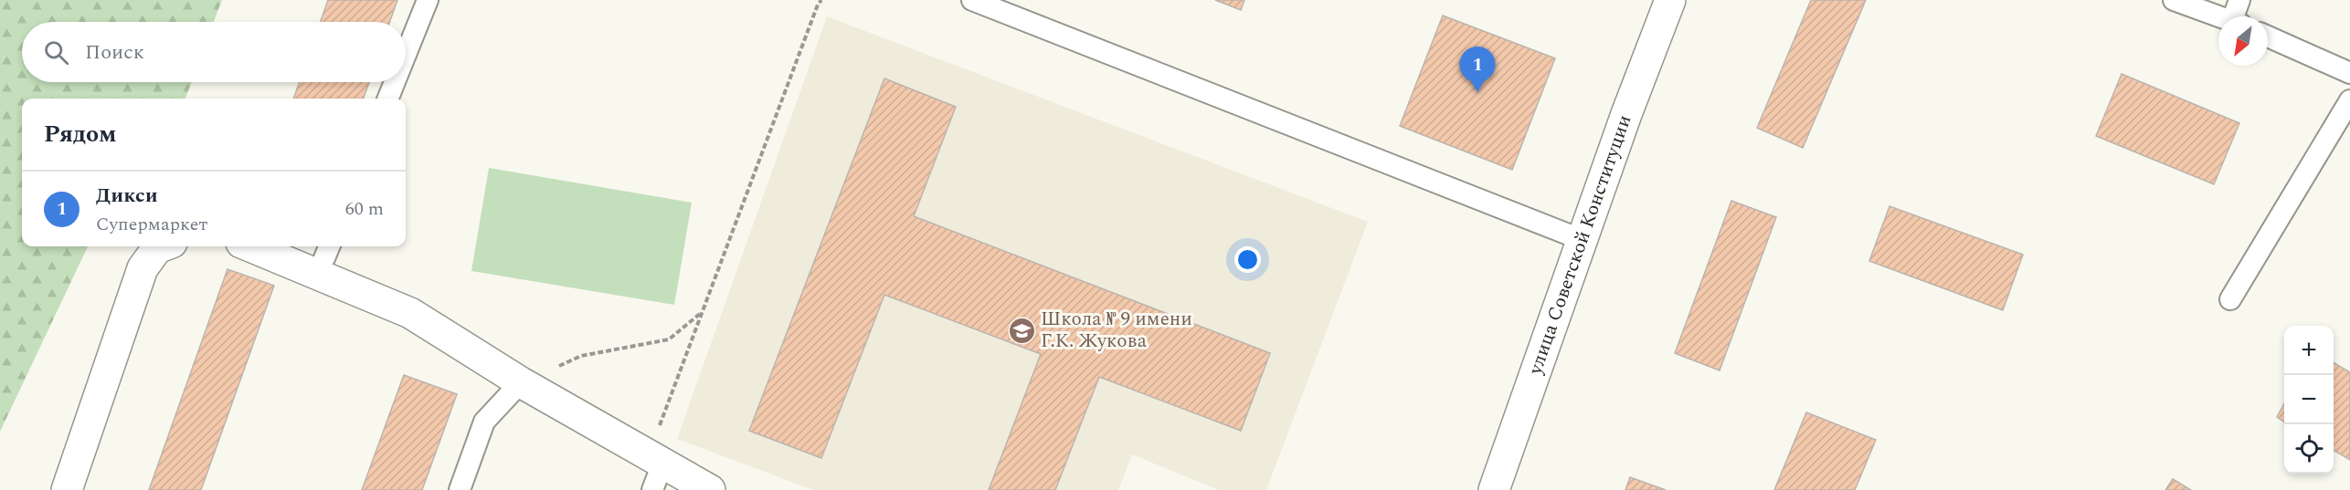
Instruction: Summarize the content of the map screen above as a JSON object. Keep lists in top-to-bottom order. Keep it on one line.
{"streets":{"street":["улица Советской Конституции"]},"places":{"school or university":["Школа № 9 имени Г.К. Жукова"]},"north":"bottom left","page":{"search":"Поиск","pins":"1","heading":"Рядом","list":[{"mark":"1","name":"Дикси","note":"Супермаркет","value":"60 m"}],"map_buttons":["+","−"]}}
